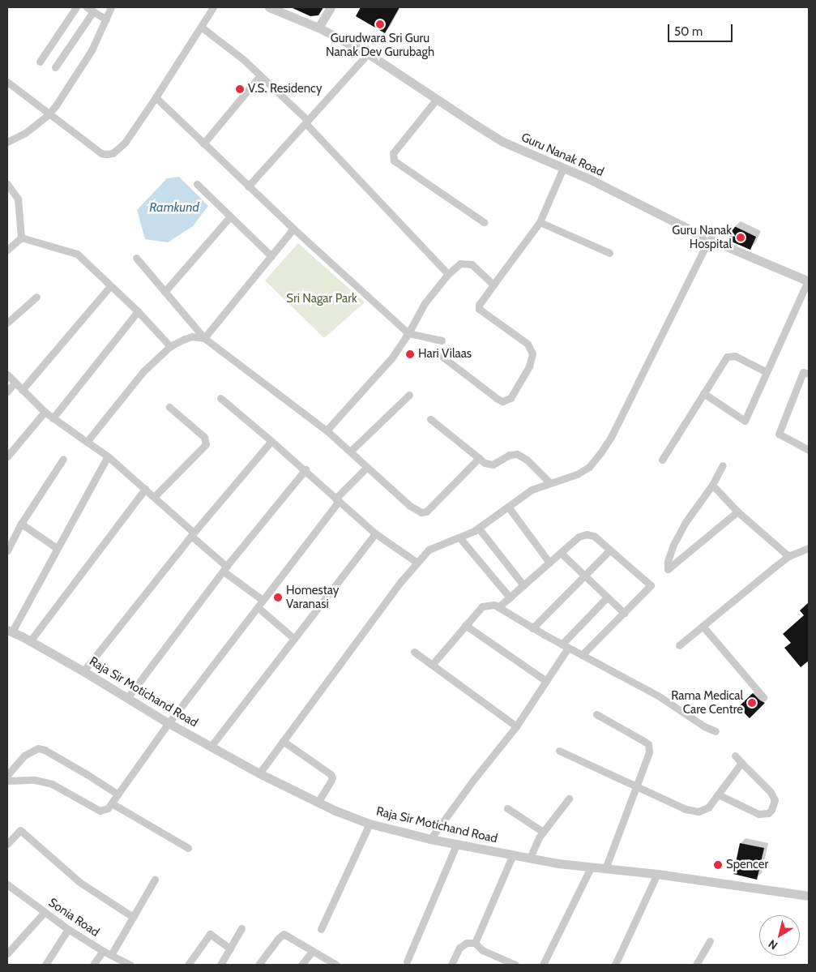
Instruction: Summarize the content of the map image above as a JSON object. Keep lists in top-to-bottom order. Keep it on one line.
{"streets":{"street":["Guru Nanak Road","Raja Sir Motichand Road","Sonia Road"]},"water":["Ramkund"],"parks":["Sri Nagar Park"],"places":["Gurudwara Sri Guru Nanak Dev Gurubagh","V.S. Residency","Guru Nanak Hospital","Hari Vilaas","Homestay Varanasi","Rama Medical Care Centre","Spencer"],"scale_bar":"50 m","north":"bottom left"}
